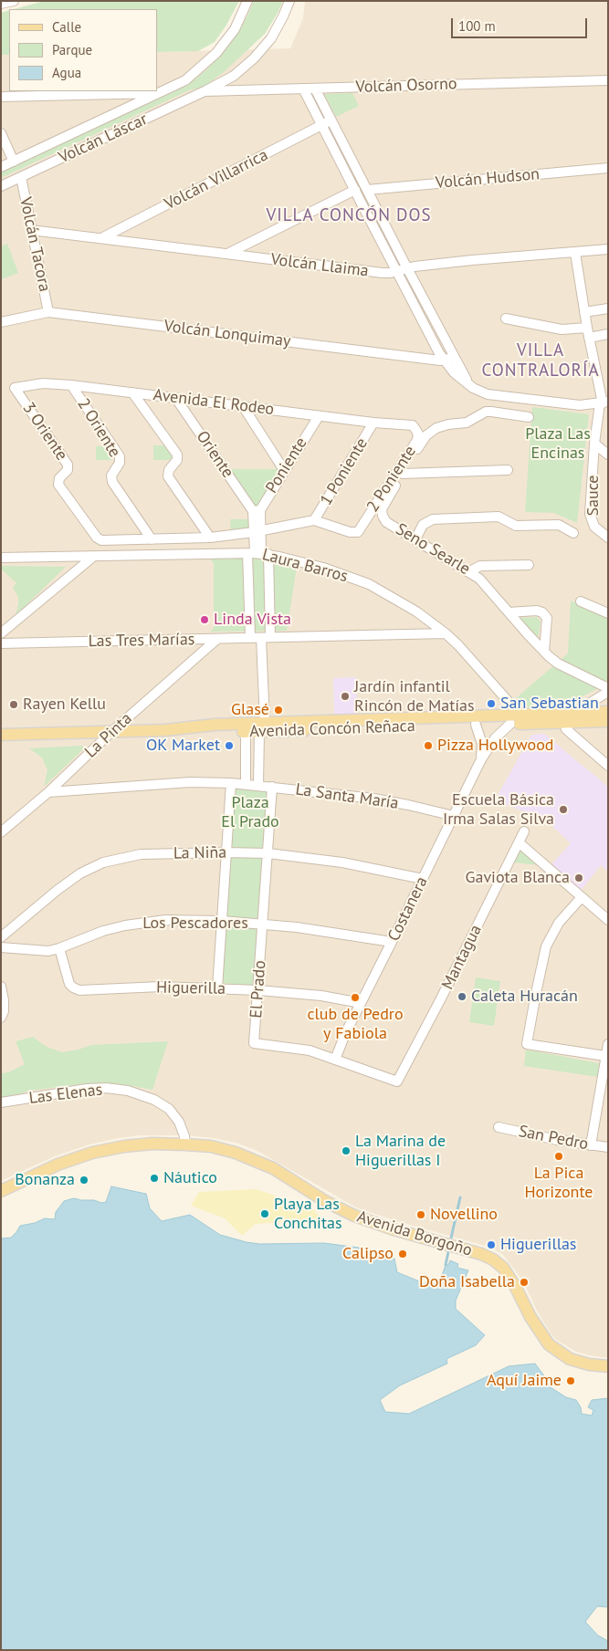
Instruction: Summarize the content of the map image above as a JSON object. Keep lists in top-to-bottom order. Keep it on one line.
{"streets":{"main road":["Avenida Concón Reñaca","Avenida Borgoño"],"street":["Volcán Osorno","Volcán Láscar","Volcán Hudson","Volcán Villarrica","Volcán Tacora","Volcán Llaima","Volcán Lonquimay","Avenida El Rodeo","2 Oriente","3 Oriente","Oriente","Poniente","1 Poniente","2 Poniente","Sauce","Seno Searle","Laura Barros","Las Tres Marías","La Pinta","La Santa María","La Niña","Costanera","Los Pescadores","Mantagua","Higuerilla","El Prado","Las Elenas","San Pedro"]},"crossings":[["Volcán Osorno","Volcán Láscar"],["Volcán Láscar","Volcán Tacora"],["Volcán Villarrica","Volcán Llaima"],["Volcán Tacora","Volcán Llaima"],["Volcán Tacora","Volcán Lonquimay"],["Volcán Llaima","Sauce"],["Avenida El Rodeo","2 Oriente"],["Avenida El Rodeo","3 Oriente"],["Avenida El Rodeo","Oriente"],["Avenida El Rodeo","Poniente"],["Avenida El Rodeo","1 Poniente"],["Avenida El Rodeo","2 Poniente"],["2 Oriente","3 Oriente"],["Oriente","Poniente"],["1 Poniente","2 Poniente"],["Laura Barros","Las Tres Marías"],["Laura Barros","Avenida Concón Reñaca"],["Las Tres Marías","La Pinta"],["Avenida Concón Reñaca","La Pinta"],["Avenida Concón Reñaca","Costanera"],["La Pinta","La Santa María"],["La Santa María","Costanera"],["La Santa María","El Prado"],["La Niña","Costanera"],["La Niña","El Prado"],["Costanera","Los Pescadores"],["Costanera","Higuerilla"],["Costanera","El Prado"],["Los Pescadores","Higuerilla"],["Los Pescadores","El Prado"],["Mantagua","El Prado"],["Higuerilla","El Prado"],["Las Elenas","Avenida Borgoño"]],"districts":["VILLA CONCÓN DOS","VILLA CONTRALORÍA"],"parks":["Plaza Las Encinas","Plaza El Prado"],"places":["Linda Vista","Jardín infantil Rincón de Matías","San Sebastian","Rayen Kellu","Glasé","OK Market","Pizza Hollywood","Escuela Básica Irma Salas Silva","Gaviota Blanca","Caleta Huracán","club de Pedro y Fabiola","La Marina de Higuerillas I","La Pica Horizonte","Náutico","Bonanza","Playa Las Conchitas","Novellino","Higuerillas","Calipso","Doña Isabella","Aquí Jaime"],"legend":["Calle","Parque","Agua"],"scale_bar":"100 m"}
